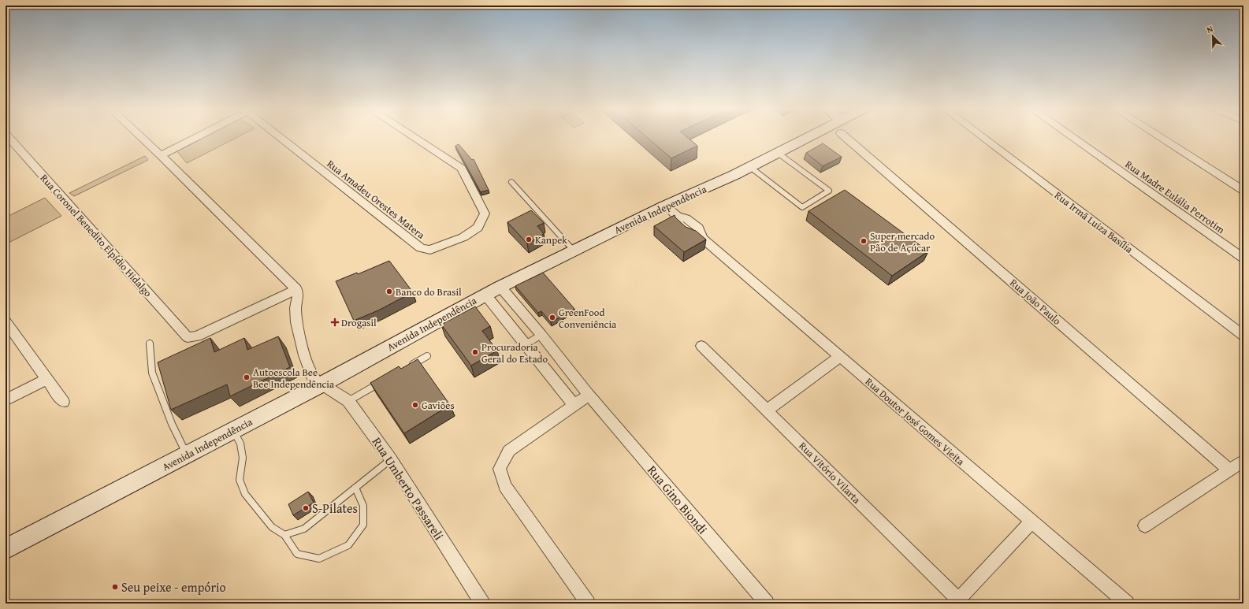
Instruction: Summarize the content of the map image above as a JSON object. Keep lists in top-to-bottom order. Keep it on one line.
{"streets":{"main road":["Avenida Independência"],"street":["Rua Madre Eulália Perrotim","Rua Amadeu Orestes Matera","Rua Irmã Luiza Basília","Rua Coronel Benedito Elpídio Hidalgo","Rua João Paulo","Rua Doutor José Gomes Vieita","Rua Vitório Vilarta","Rua Umberto Passareli","Rua Gino Biondi"]},"crossings":[["Avenida Independência","Rua Doutor José Gomes Vieita"],["Avenida Independência","Rua Umberto Passareli"],["Avenida Independência","Rua Gino Biondi"],["Rua Coronel Benedito Elpídio Hidalgo","Rua Umberto Passareli"],["Rua Doutor José Gomes Vieita","Rua Vitório Vilarta"]],"places":{"other":["Kanpek","Super mercado Pão de Açúcar","Banco do Brasil","GreenFood Conveniência","Procuradoria Geral do Estado","Autoescola Bee Bee Independência","Gaviões","S-Pilates","Seu peixe - empório"],"health":["Drogasil"]},"north":"top left"}
